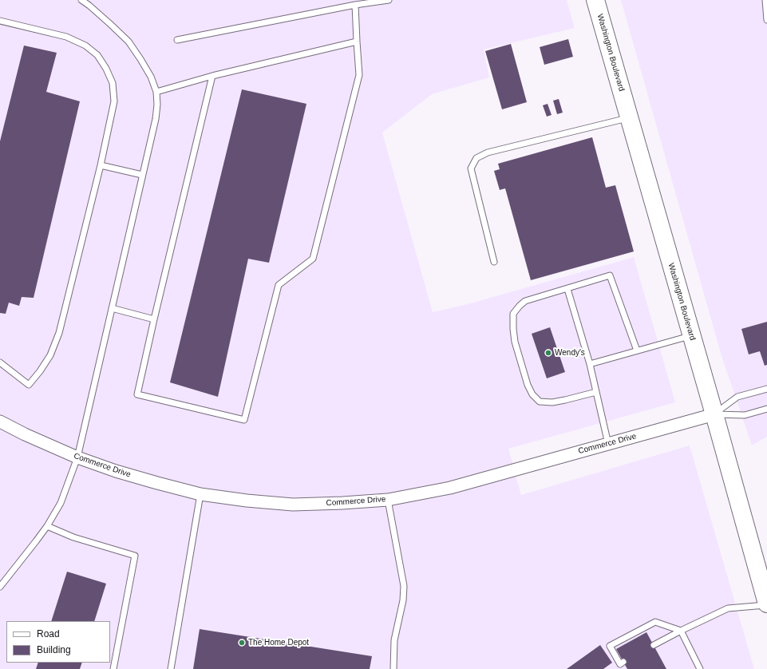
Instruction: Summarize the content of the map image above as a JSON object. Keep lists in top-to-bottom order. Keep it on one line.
{"streets":{"main road":["Washington Boulevard"],"street":["Commerce Drive"]},"crossings":[["Washington Boulevard","Commerce Drive"]],"places":["Wendy's","The Home Depot"],"legend":["Road","Building"]}
